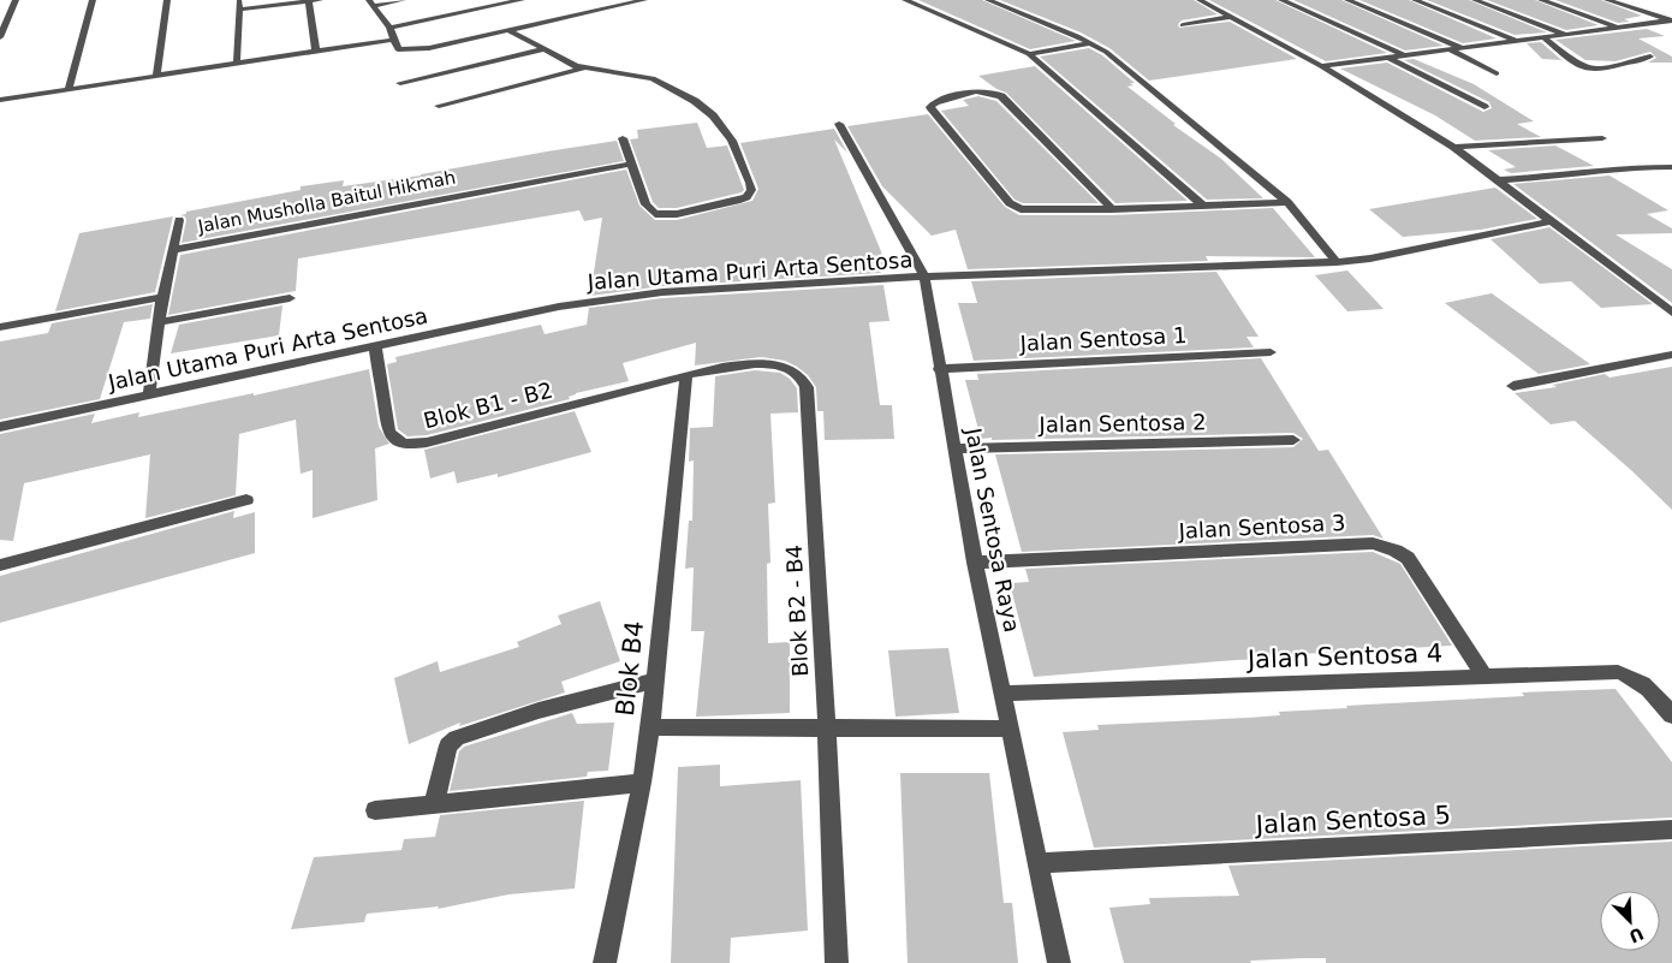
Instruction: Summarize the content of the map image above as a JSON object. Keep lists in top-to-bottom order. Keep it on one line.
{"streets":{"street":["Jalan Musholla Baitul Hikmah","Jalan Utama Puri Arta Sentosa","Jalan Sentosa 1","Blok B1 - B2","Jalan Sentosa 2","Jalan Sentosa 3","Jalan Sentosa Raya","Blok B2 - B4","Jalan Sentosa 4","Blok B4","Jalan Sentosa 5"]},"crossings":[["Jalan Musholla Baitul Hikmah","Jalan Utama Puri Arta Sentosa"],["Jalan Utama Puri Arta Sentosa","Blok B1 - B2"],["Jalan Utama Puri Arta Sentosa","Jalan Sentosa Raya"],["Jalan Sentosa 1","Jalan Sentosa Raya"],["Blok B1 - B2","Blok B2 - B4"],["Blok B1 - B2","Blok B4"],["Jalan Sentosa 2","Jalan Sentosa Raya"],["Jalan Sentosa 3","Jalan Sentosa Raya"],["Jalan Sentosa 3","Jalan Sentosa 4"],["Jalan Sentosa Raya","Jalan Sentosa 4"],["Jalan Sentosa Raya","Jalan Sentosa 5"],["Blok B2 - B4","Blok B4"]],"north":"bottom right"}
